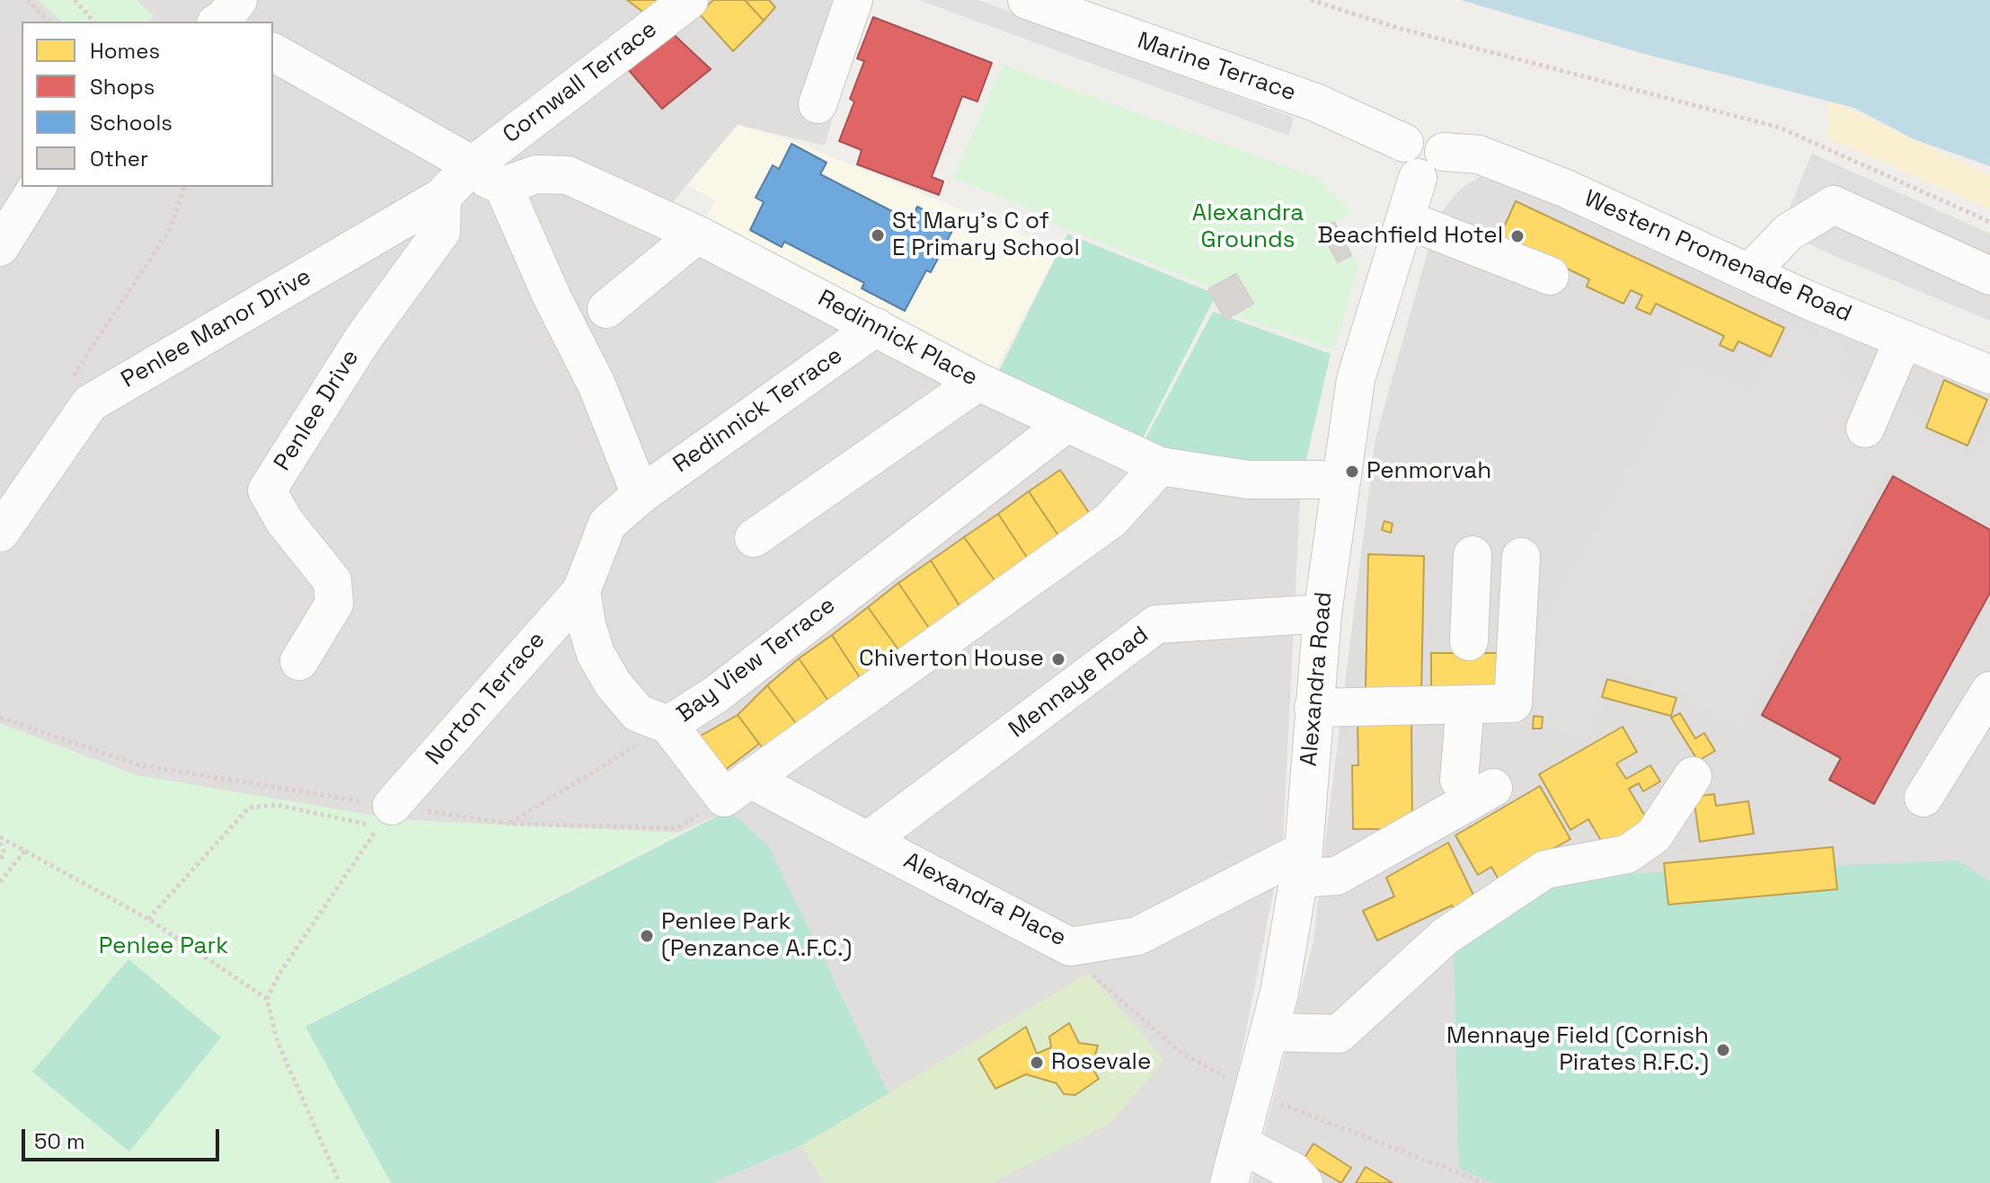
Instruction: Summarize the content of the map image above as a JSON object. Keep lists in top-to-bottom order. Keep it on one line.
{"streets":{"street":["Marine Terrace","Cornwall Terrace","Western Promenade Road","Penlee Manor Drive","Redinnick Place","Penlee Drive","Redinnick Terrace","Bay View Terrace","Alexandra Road","Mennaye Road","Norton Terrace","Alexandra Place"]},"crossings":[["Marine Terrace","Western Promenade Road"],["Marine Terrace","Alexandra Road"],["Cornwall Terrace","Penlee Manor Drive"],["Cornwall Terrace","Redinnick Place"],["Western Promenade Road","Alexandra Road"],["Penlee Manor Drive","Redinnick Place"],["Penlee Manor Drive","Penlee Drive"],["Redinnick Place","Redinnick Terrace"],["Redinnick Place","Bay View Terrace"],["Redinnick Place","Alexandra Road"],["Bay View Terrace","Norton Terrace"],["Bay View Terrace","Alexandra Place"],["Alexandra Road","Mennaye Road"],["Alexandra Road","Alexandra Place"],["Mennaye Road","Alexandra Place"]],"parks":["Alexandra Grounds","Penlee Park"],"places":["St Mary's C of E Primary School","Beachfield Hotel","Penmorvah","Chiverton House","Penlee Park (Penzance A.F.C.)","Mennaye Field (Cornish Pirates R.F.C.)","Rosevale"],"legend":["Homes","Shops","Schools","Other"],"scale_bar":"50 m"}
